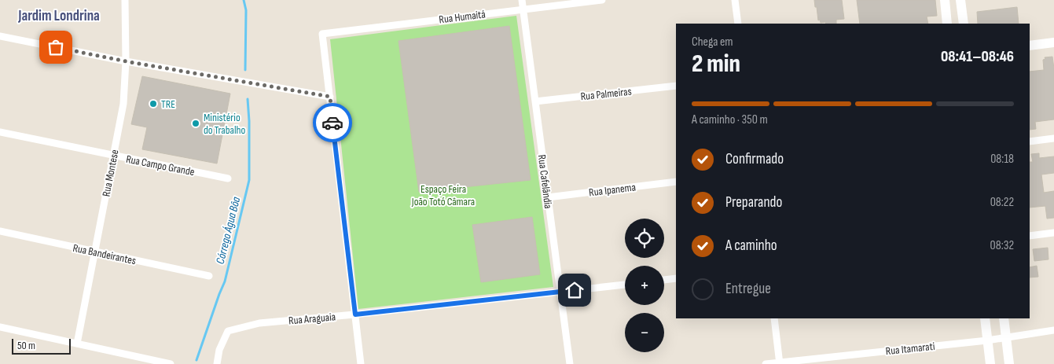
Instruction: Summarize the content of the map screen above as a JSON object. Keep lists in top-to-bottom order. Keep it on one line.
{"streets":{"street":["Rua Humaitá","Rua Palmeiras","Rua Campo Grande","Rua Montese","Rua Cafelândia","Rua Ipanema","Rua Bandeirantes","Rua Araguaia","Rua Itamarati"]},"crossings":[["Rua Humaitá","Rua Cafelândia"],["Rua Palmeiras","Rua Cafelândia"],["Rua Campo Grande","Rua Montese"],["Rua Montese","Rua Bandeirantes"],["Rua Cafelândia","Rua Ipanema"],["Rua Cafelândia","Rua Araguaia"]],"districts":["Jardim Londrina"],"water":["Córrego Água Bôa"],"parks":["Espaço Feira João Totó Câmara"],"places":["TRE","Ministério do Trabalho"],"scale_bar":"50 m","page":{"heading":["2 min","Chega em","08:41–08:46"],"bar":"A caminho · 350 m","list":[["Confirmado","08:18"],["Preparando","08:22"],["A caminho","08:32"],"Entregue"],"map_buttons":["+","−"],"scale":"50 m"}}
